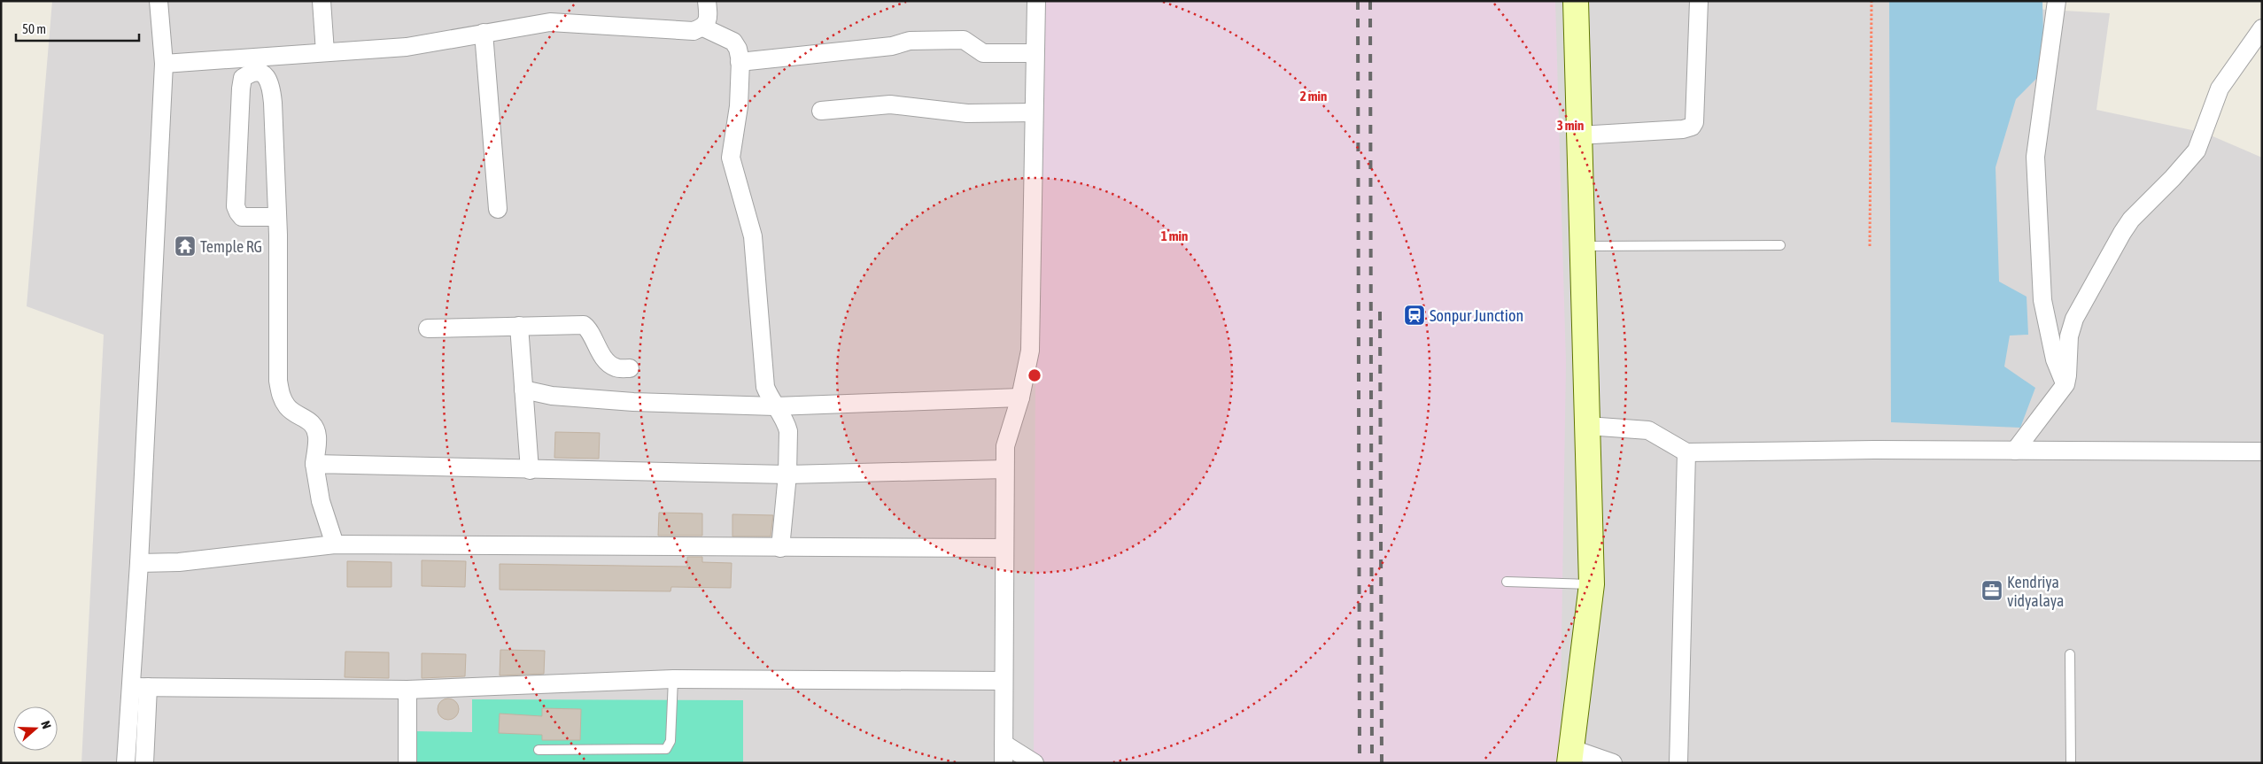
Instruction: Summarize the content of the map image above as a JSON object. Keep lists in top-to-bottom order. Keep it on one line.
{"places":{"temple":["Temple RG"],"station":["Sonpur Junction"],"office":["Kendriya vidyalaya"]},"scale_bar":"50 m","north":"right","rings":["2 min","3 min","1 min"]}
